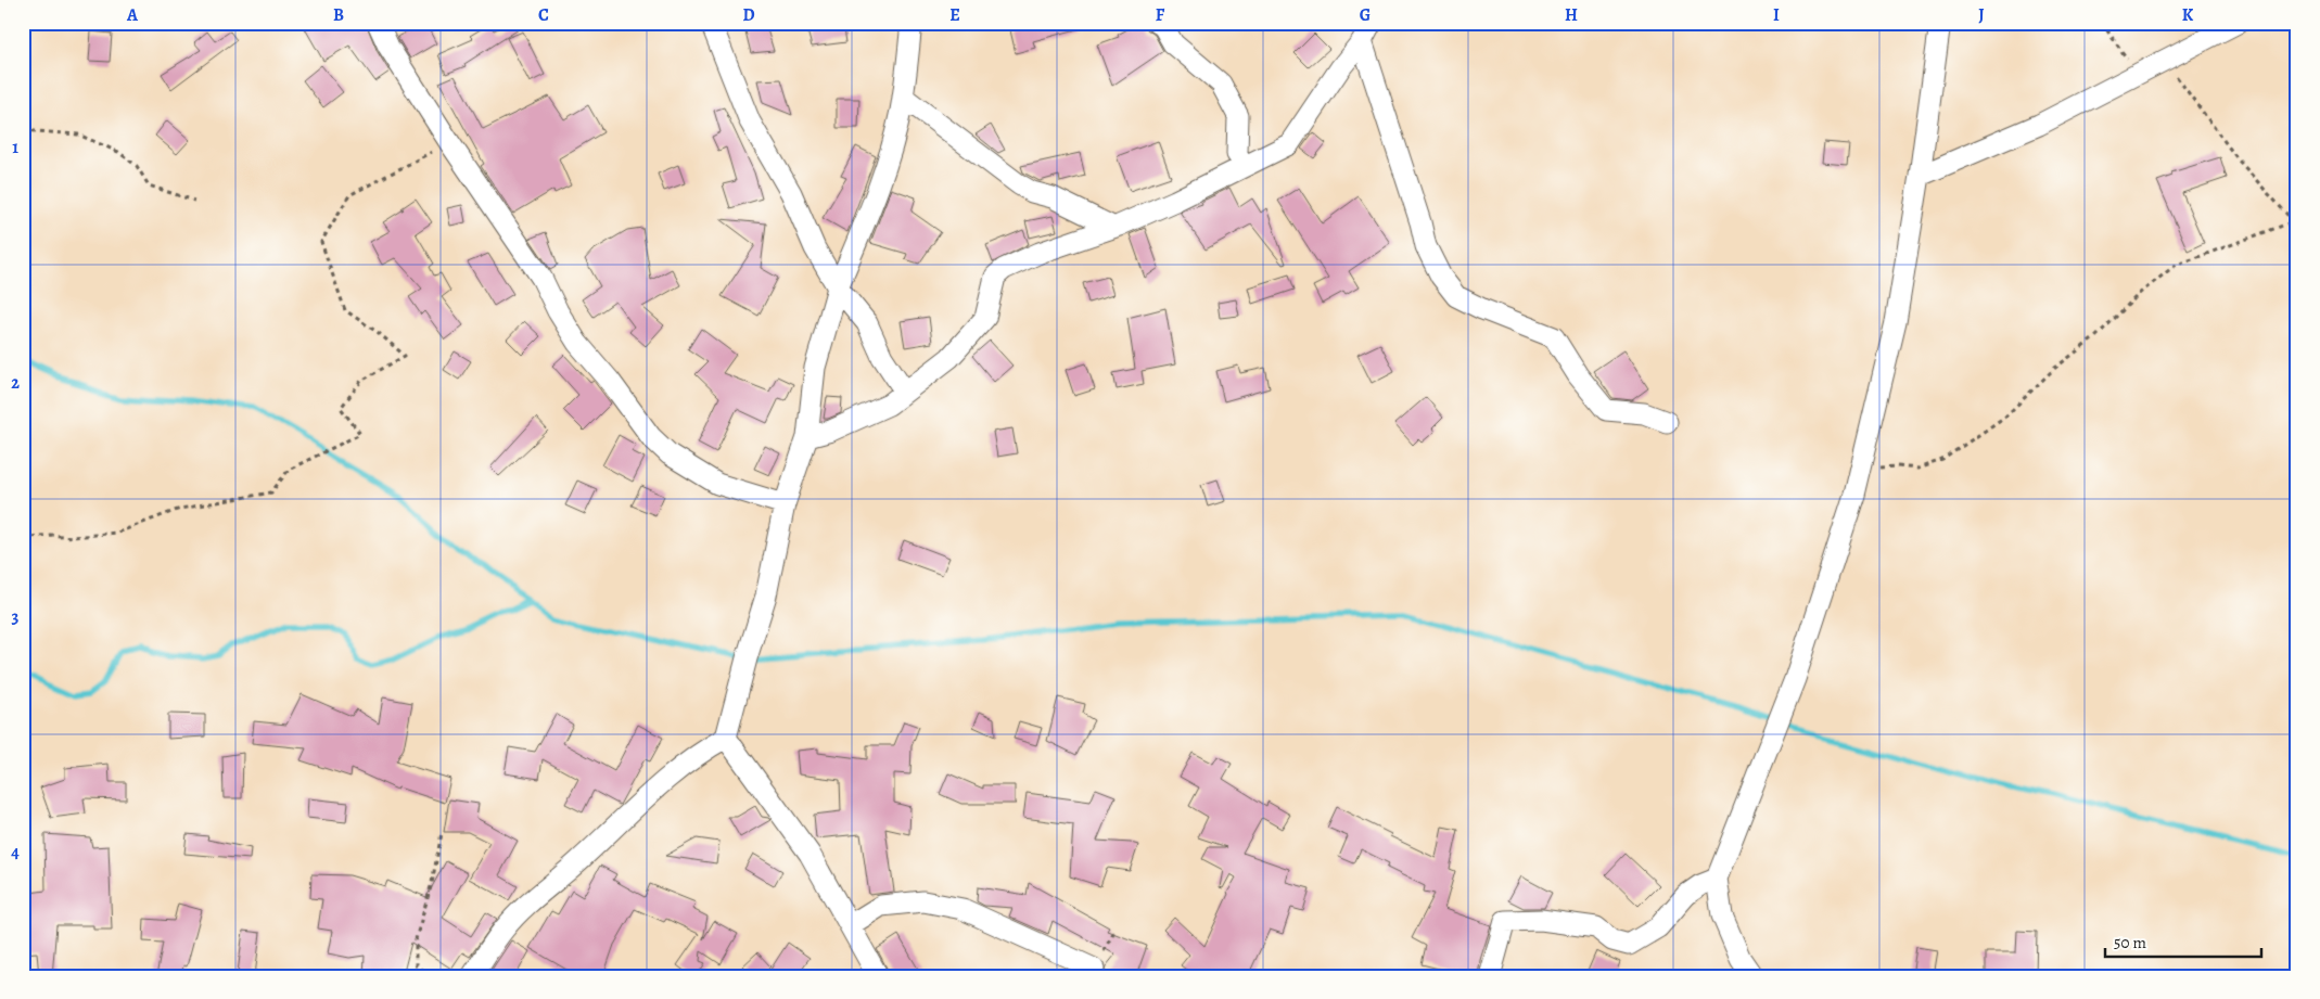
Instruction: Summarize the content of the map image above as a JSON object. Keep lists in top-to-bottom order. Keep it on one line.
{"scale_bar":"50 m","grid":{"columns":["A","B","C","D","E","F","G","H","I","J","K"],"rows":["1","2","3","4"]}}
